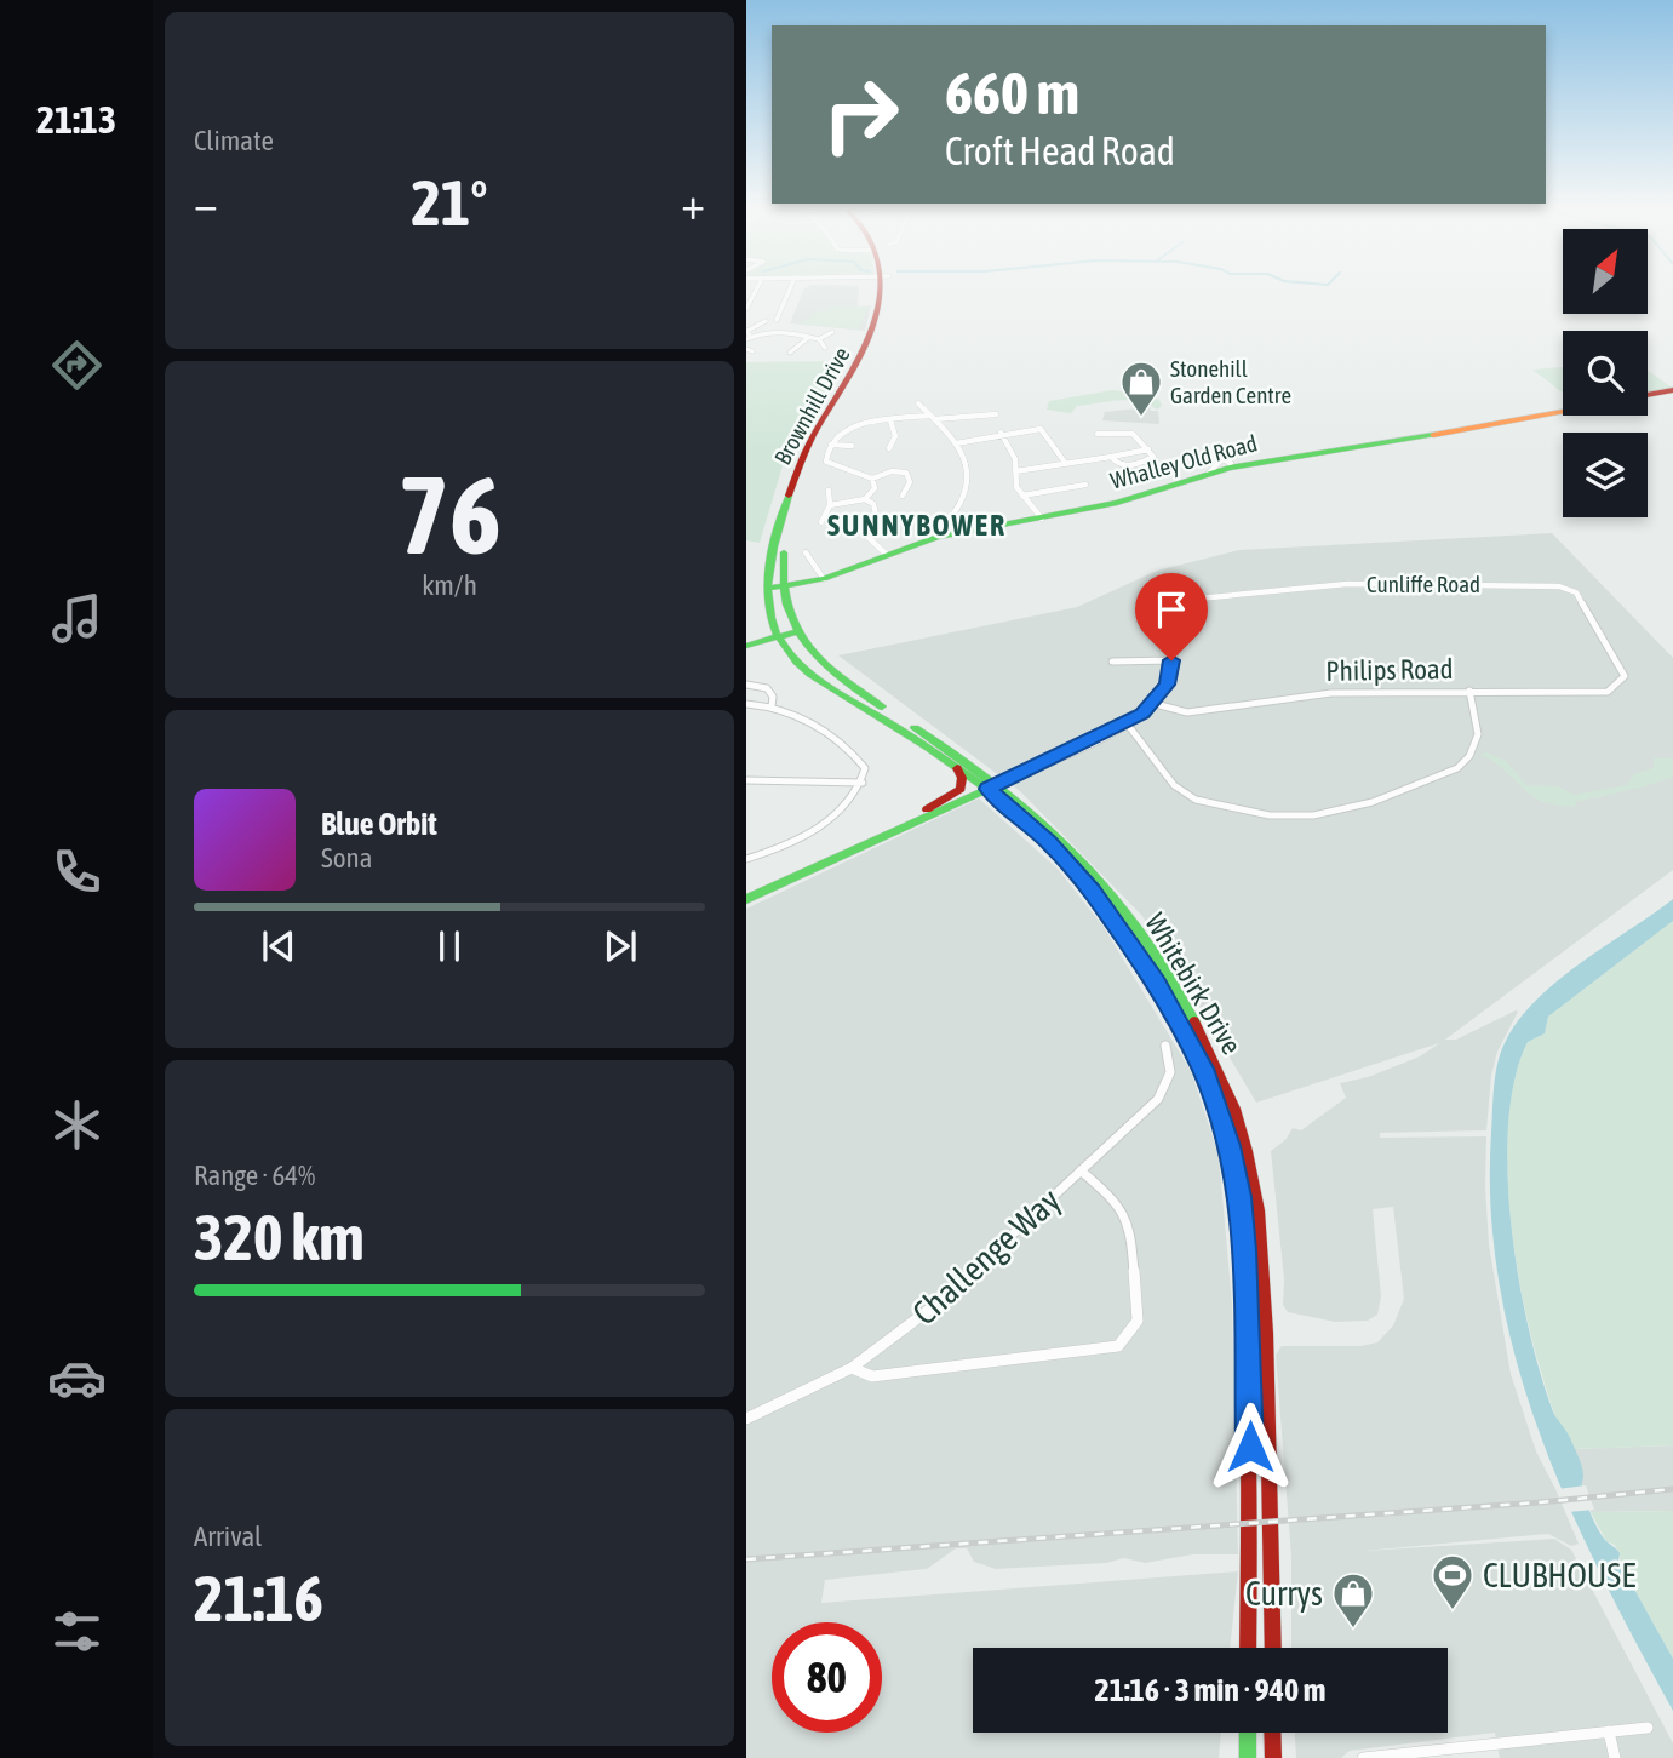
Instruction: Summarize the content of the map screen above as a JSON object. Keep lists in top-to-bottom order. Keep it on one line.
{"streets":{"main road":["Brownhill Drive","Whalley Old Road","Whitebirk Drive"],"street":["Cunliffe Road","Philips Road","Challenge Way"]},"crossings":[["Brownhill Drive","Whalley Old Road"],["Brownhill Drive","Whitebirk Drive"],["Cunliffe Road","Philips Road"]],"districts":["SUNNYBOWER"],"places":{"shop":["Stonehill Garden Centre","Currys"],"sports":["CLUBHOUSE"]},"north":"top right","page":{"tabs":"21:13","tile":["Climate",["76","km/h"],["Range · 64%","320 km"],["Arrival","21:16"]],"turn":["660 m","Croft Head Road"],"heat":["−","21°","+"],"song":["Blue Orbit","Sona"],"limit":"80","trip":"21:16 · 3 min · 940 m"}}
